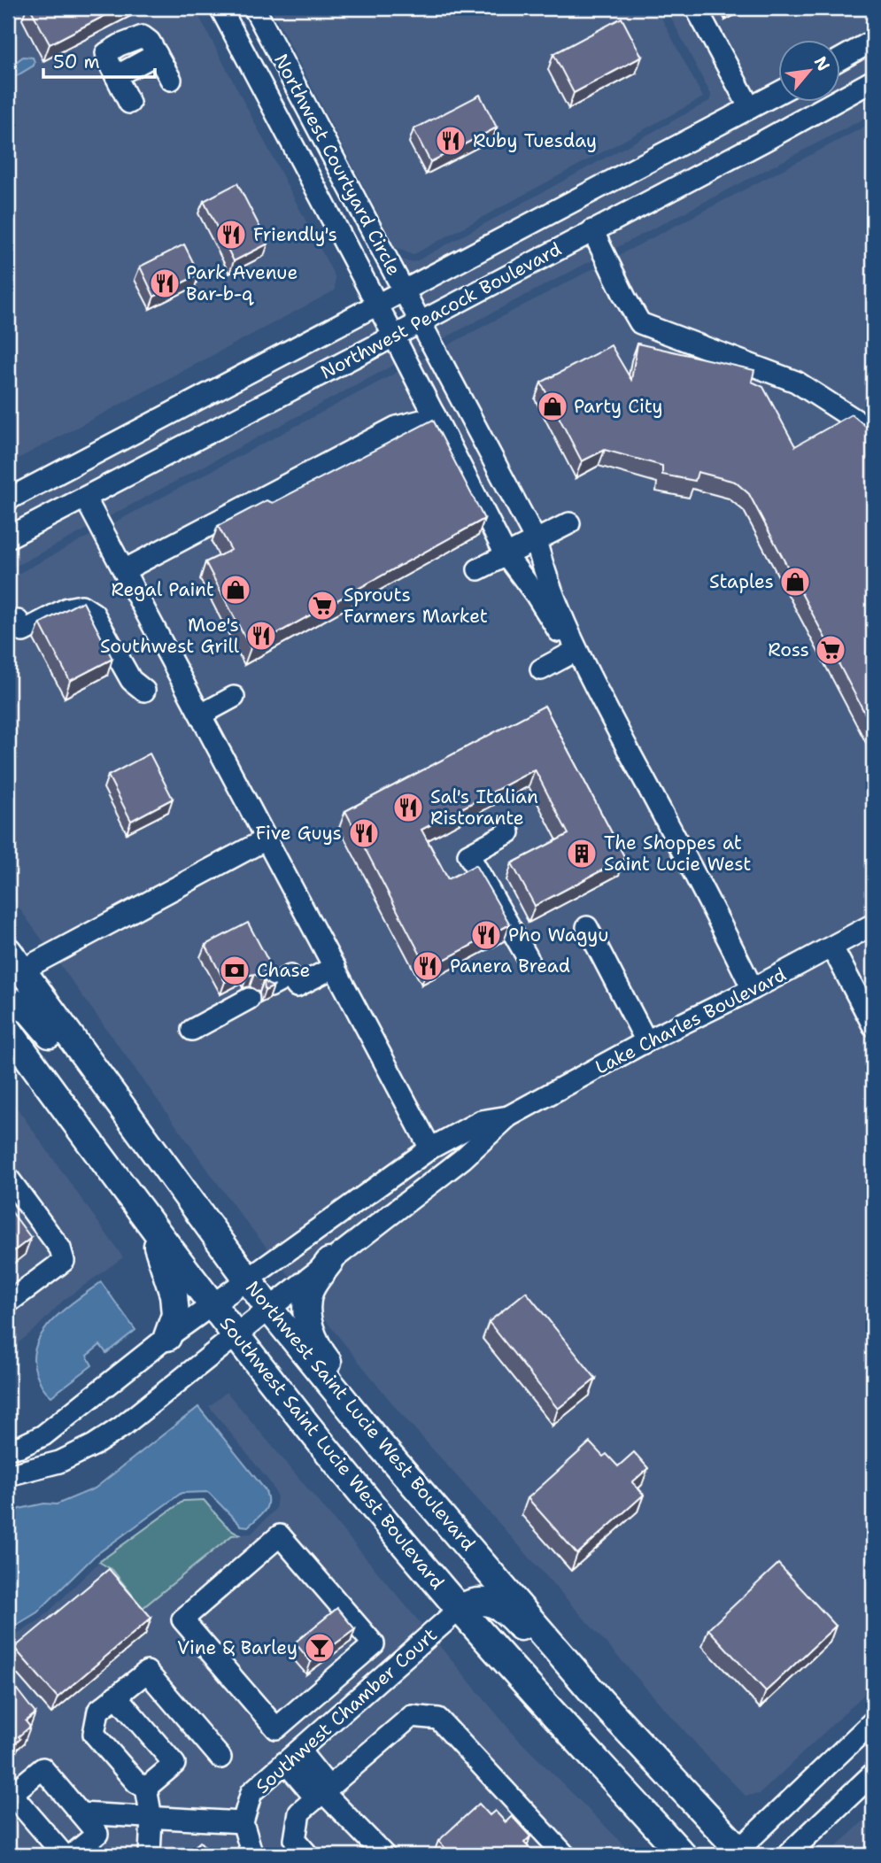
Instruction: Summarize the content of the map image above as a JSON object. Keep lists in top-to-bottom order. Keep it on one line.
{"streets":{"main road":["Northwest Saint Lucie West Boulevard","Southwest Saint Lucie West Boulevard"],"street":["Northwest Courtyard Circle","Northwest Peacock Boulevard","Lake Charles Boulevard","Southwest Chamber Court"]},"crossings":[["Northwest Courtyard Circle","Northwest Peacock Boulevard"],["Southwest Saint Lucie West Boulevard","Southwest Chamber Court"]],"places":{"restaurant":["Ruby Tuesday","Friendly's","Park Avenue Bar-b-q","Moe's Southwest Grill","Sal's Italian Ristorante","Five Guys","Pho Wagyu","Panera Bread"],"shop":["Party City","Staples","Regal Paint"],"supermarket":["Sprouts Farmers Market","Ross"],"building":["The Shoppes at Saint Lucie West"],"bank":["Chase"],"bar":["Vine & Barley"]},"scale_bar":"50 m","north":"top right"}
